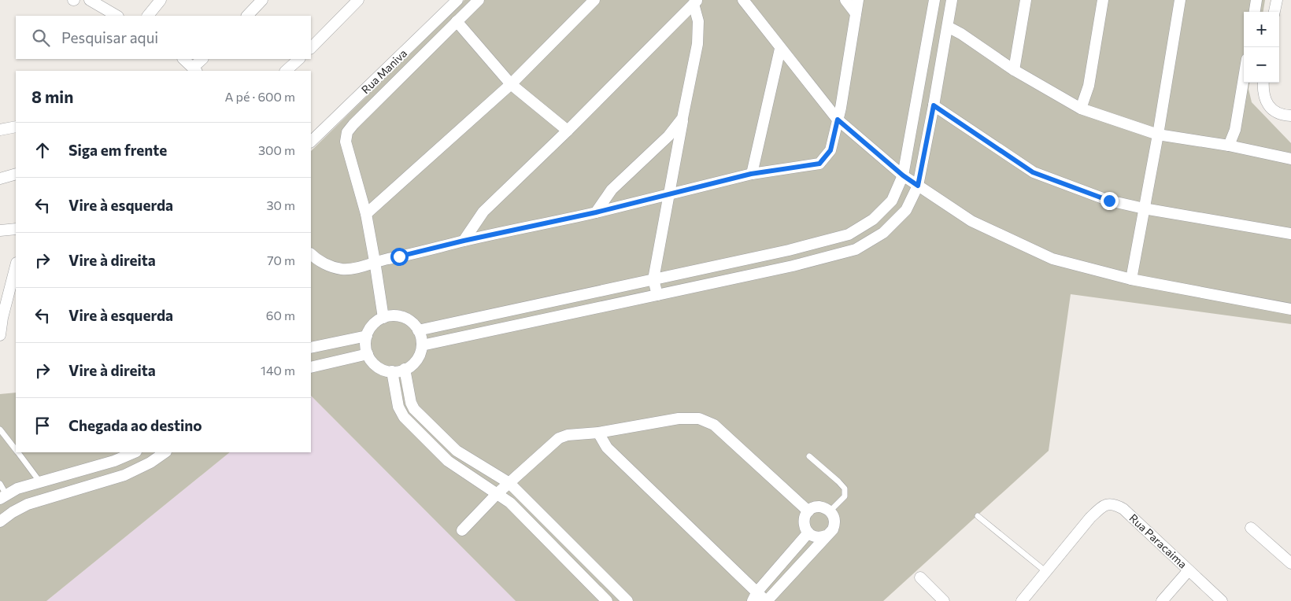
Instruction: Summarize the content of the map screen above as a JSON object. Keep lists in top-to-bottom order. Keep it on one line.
{"streets":{"street":["Rua Maniva","Rua Paracaima"]},"page":{"map_buttons":["+","−"],"search":"Pesquisar aqui","heading":["8 min","A pé · 600 m"],"list":[["Siga em frente","300 m"],["Vire à esquerda","30 m"],["Vire à direita","70 m"],["Vire à esquerda","60 m"],["Vire à direita","140 m"],"Chegada ao destino"]}}
